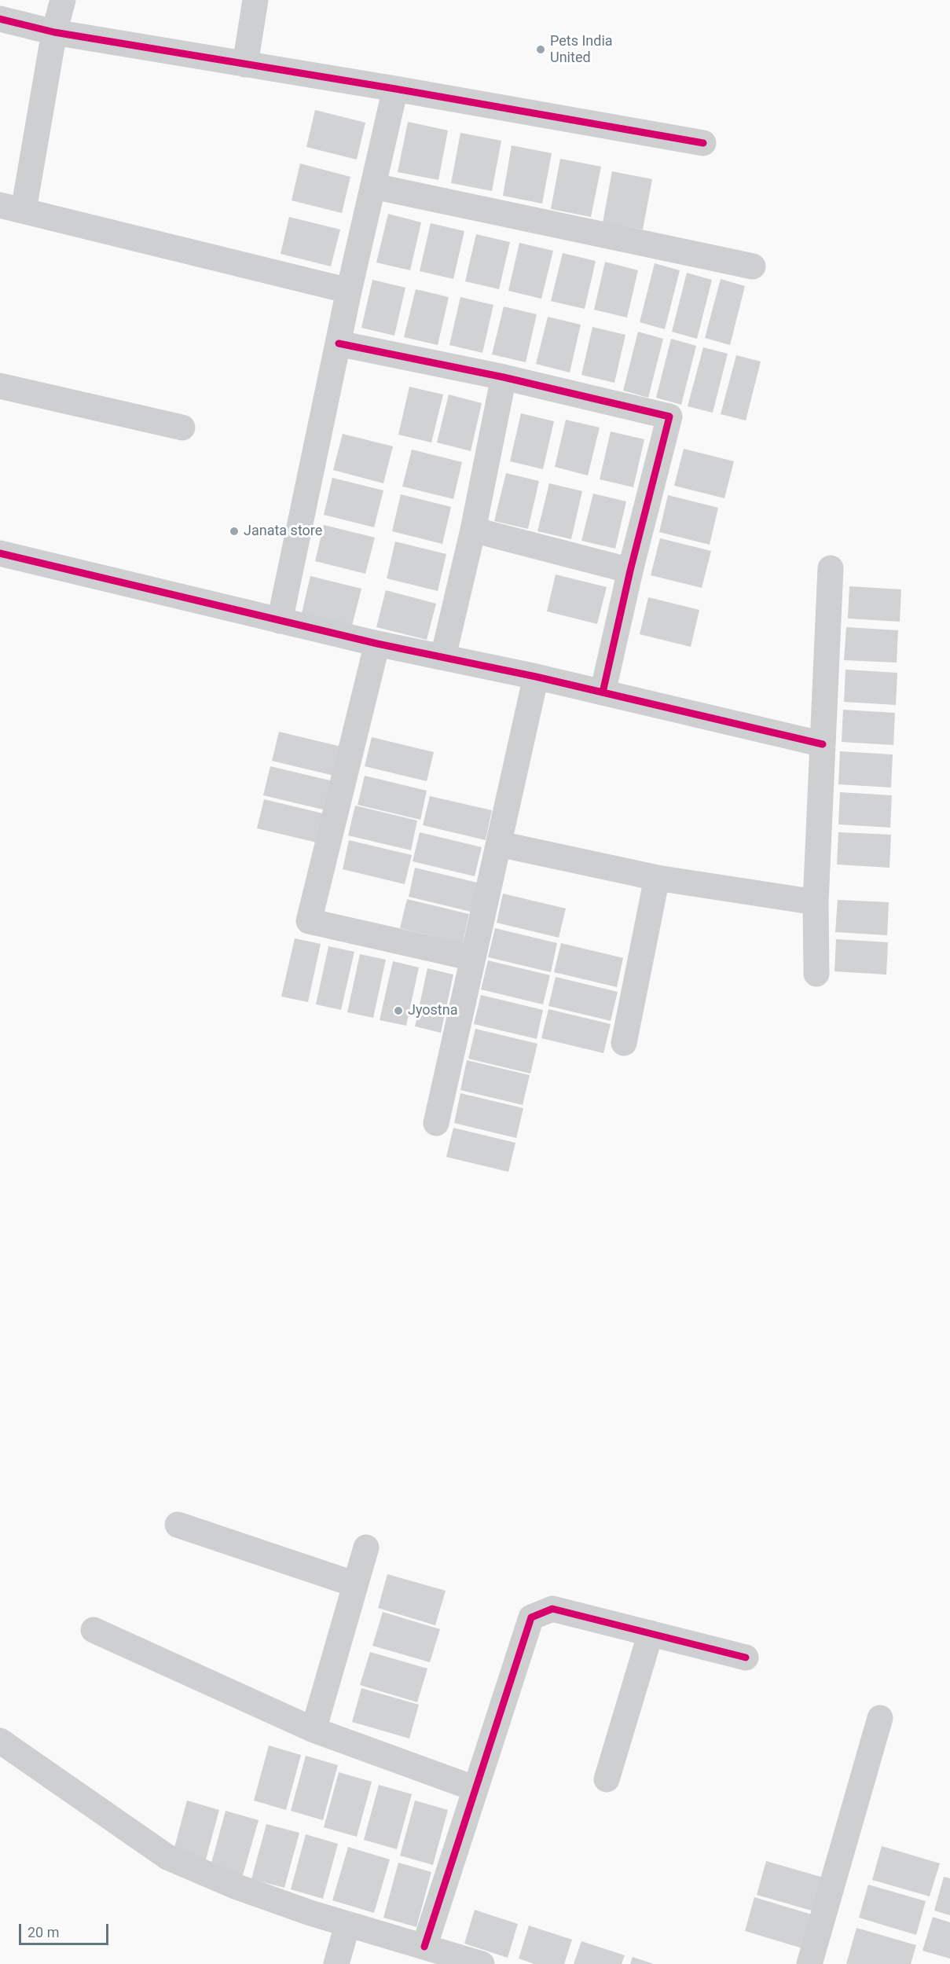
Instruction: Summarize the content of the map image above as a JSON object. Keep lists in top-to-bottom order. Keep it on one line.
{"places":["Pets India United","Janata store","Jyostna"],"scale_bar":"20 m"}
